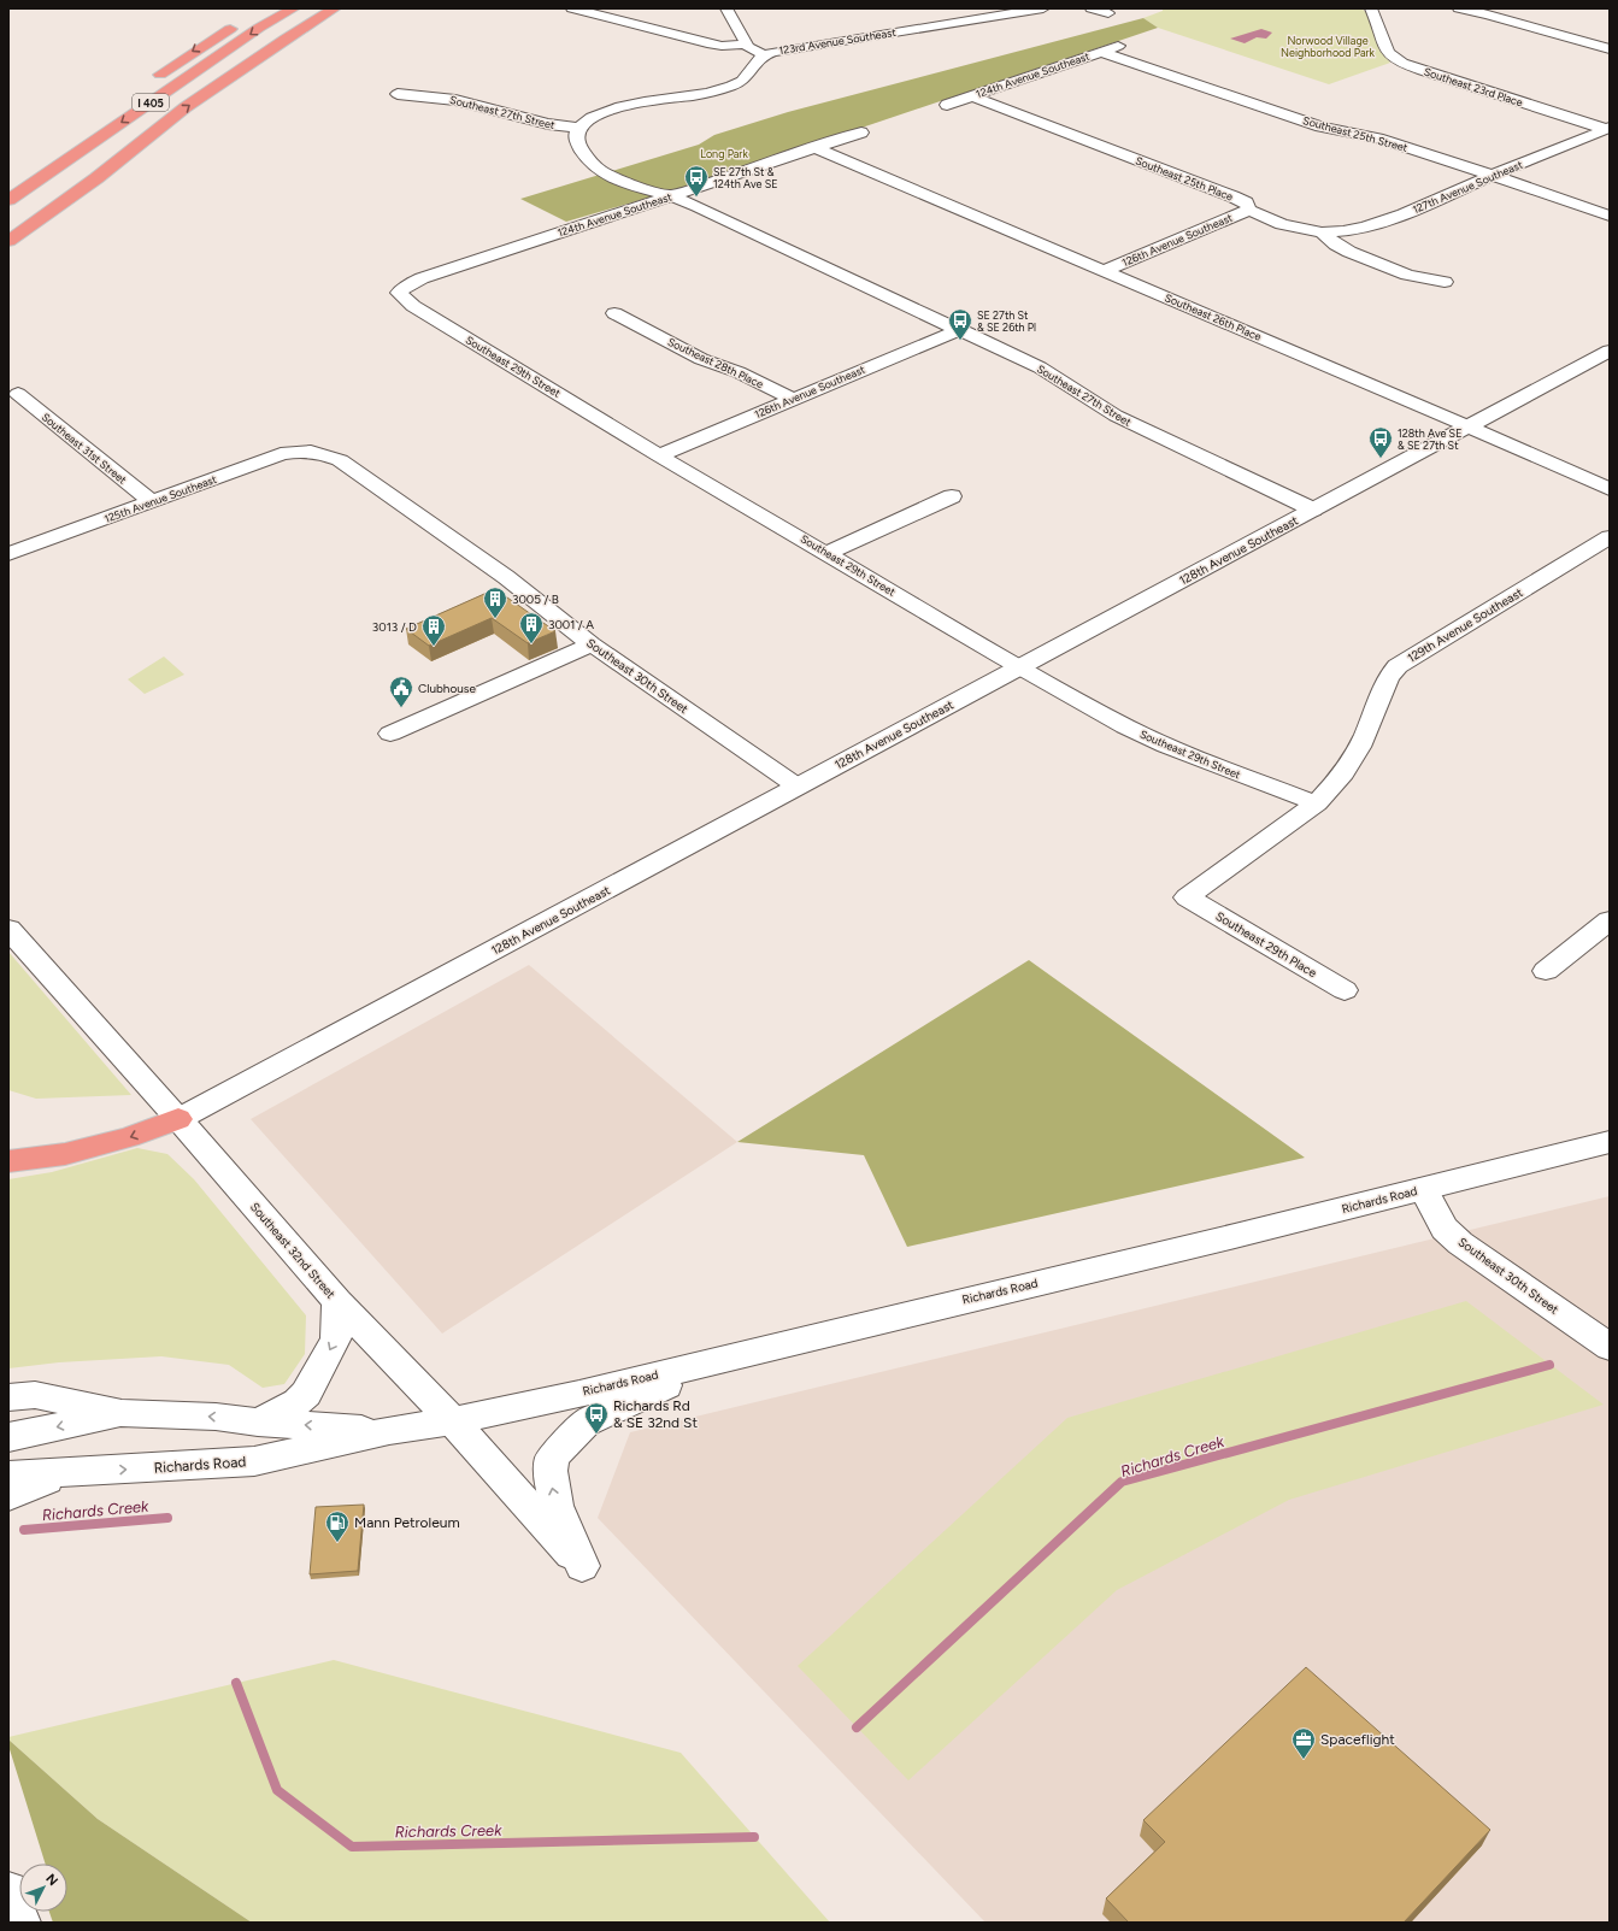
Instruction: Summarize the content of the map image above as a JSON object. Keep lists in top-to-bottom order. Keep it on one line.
{"streets":{"highway":["I 405"],"street":["123rd Avenue Southeast","124th Avenue Southeast","Southeast 23rd Place","Southeast 27th Street","Southeast 25th Street","Southeast 25th Place","127th Avenue Southeast","126th Avenue Southeast","Southeast 26th Place","Southeast 28th Place","Southeast 29th Street","Southeast 31st Street","125th Avenue Southeast","128th Avenue Southeast","129th Avenue Southeast","Southeast 30th Street","Southeast 29th Place","Richards Road","Southeast 32nd Street"]},"crossings":[["123rd Avenue Southeast","Southeast 27th Street"],["124th Avenue Southeast","Southeast 27th Street"],["124th Avenue Southeast","Southeast 25th Street"],["124th Avenue Southeast","Southeast 25th Place"],["124th Avenue Southeast","Southeast 26th Place"],["124th Avenue Southeast","Southeast 29th Street"],["Southeast 23rd Place","127th Avenue Southeast"],["Southeast 27th Street","126th Avenue Southeast"],["Southeast 27th Street","128th Avenue Southeast"],["Southeast 25th Street","127th Avenue Southeast"],["Southeast 25th Place","127th Avenue Southeast"],["Southeast 25th Place","126th Avenue Southeast"],["126th Avenue Southeast","Southeast 26th Place"],["126th Avenue Southeast","Southeast 28th Place"],["126th Avenue Southeast","Southeast 29th Street"],["Southeast 26th Place","128th Avenue Southeast"],["Southeast 29th Street","128th Avenue Southeast"],["Southeast 29th Street","129th Avenue Southeast"],["Southeast 31st Street","125th Avenue Southeast"],["125th Avenue Southeast","Southeast 30th Street"],["128th Avenue Southeast","Southeast 30th Street"],["128th Avenue Southeast","Southeast 32nd Street"],["129th Avenue Southeast","Southeast 29th Place"],["Southeast 30th Street","Richards Road"],["Richards Road","Southeast 32nd Street"]],"water":["Richards Creek"],"parks":["Norwood Village Neighborhood Park","Long Park"],"places":{"bus stop":["SE 27th St & 124th Ave SE","SE 27th St & SE 26th Pl","128th Ave SE & SE 27th St","Richards Rd & SE 32nd St"],"building":["3005 / B","3001 / A","3013 / D"],"public building":["Clubhouse"],"fuel station":["Mann Petroleum"],"office":["Spaceflight"]},"north":"top right"}
